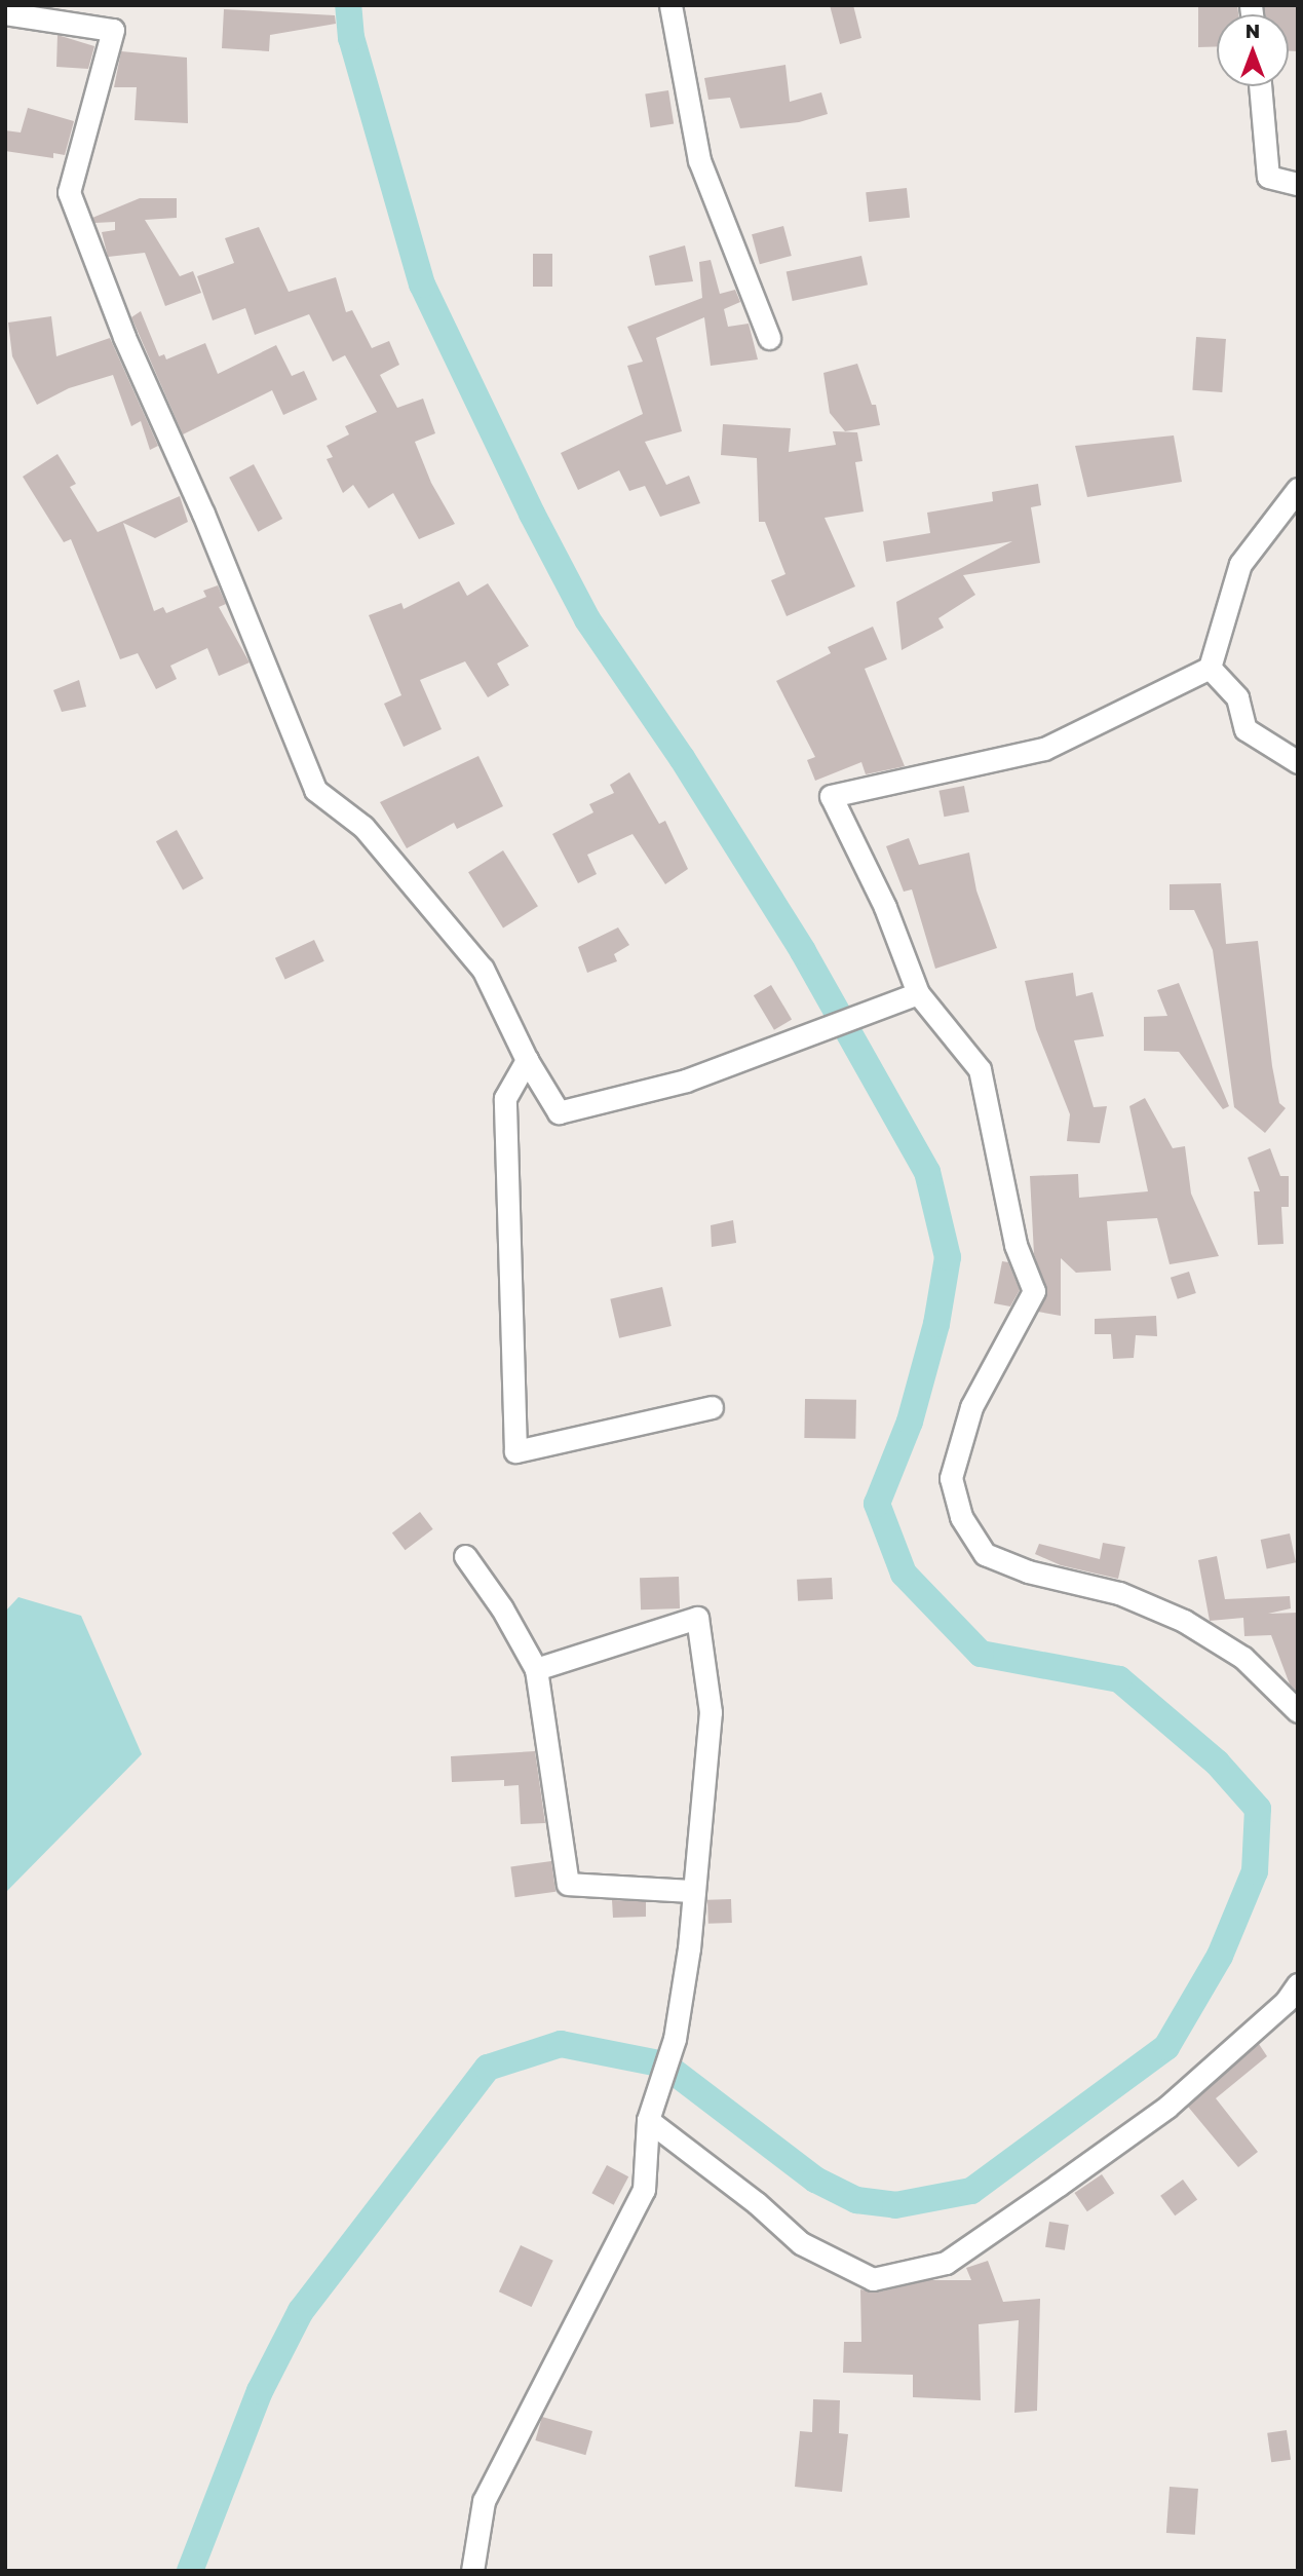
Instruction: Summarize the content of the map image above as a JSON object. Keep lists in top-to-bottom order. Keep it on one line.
{"north":"top"}
